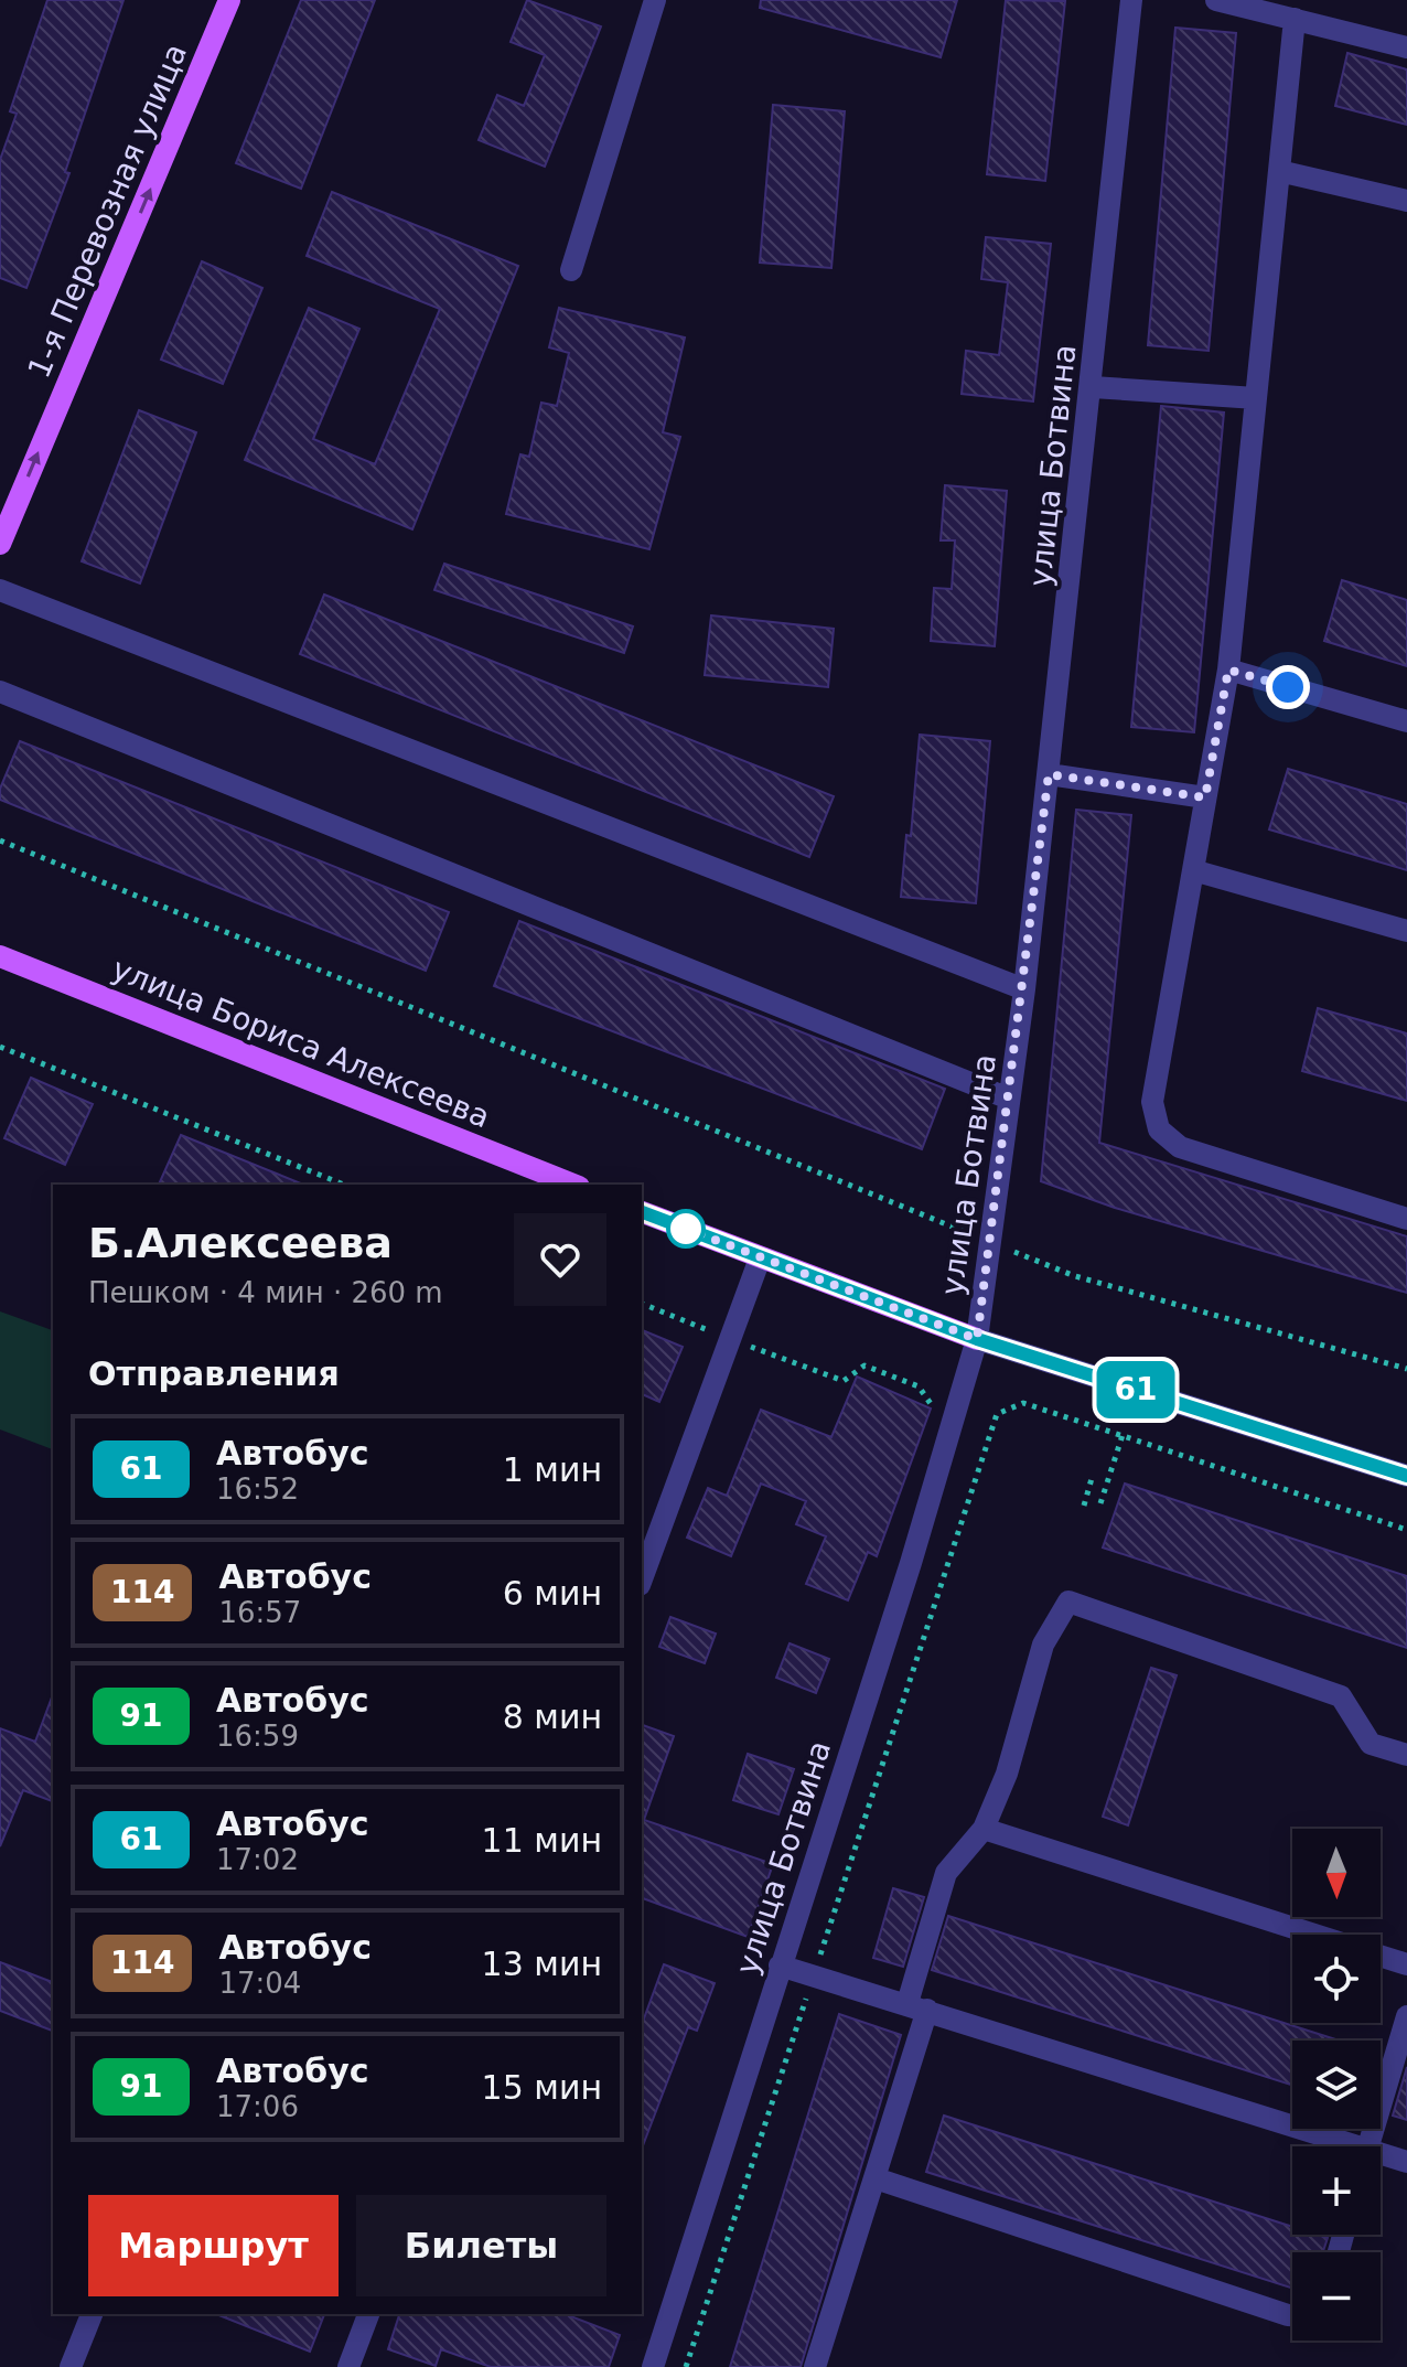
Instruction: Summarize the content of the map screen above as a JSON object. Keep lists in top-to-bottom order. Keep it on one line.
{"streets":{"main road":["1-я Перевозная улица","улица Бориса Алексеева"],"street":["улица Ботвина"]},"one_way":["1-я Перевозная улица"],"lines":["bus line 61"],"north":"bottom","page":{"on_map":"61","heading":[["Б.Алексеева","Пешком · 4 мин · 260 m"],"Отправления"],"list":[{"mark":"61","name":"Автобус","note":"16:52","value":"1 мин"},{"mark":"114","name":"Автобус","note":"16:57","value":"6 мин"},{"mark":"91","name":"Автобус","note":"16:59","value":"8 мин"},{"mark":"61","name":"Автобус","note":"17:02","value":"11 мин"},{"mark":"114","name":"Автобус","note":"17:04","value":"13 мин"},{"mark":"91","name":"Автобус","note":"17:06","value":"15 мин"}],"map_buttons":["+","−"],"buttons":["Маршрут","Билеты"]}}
